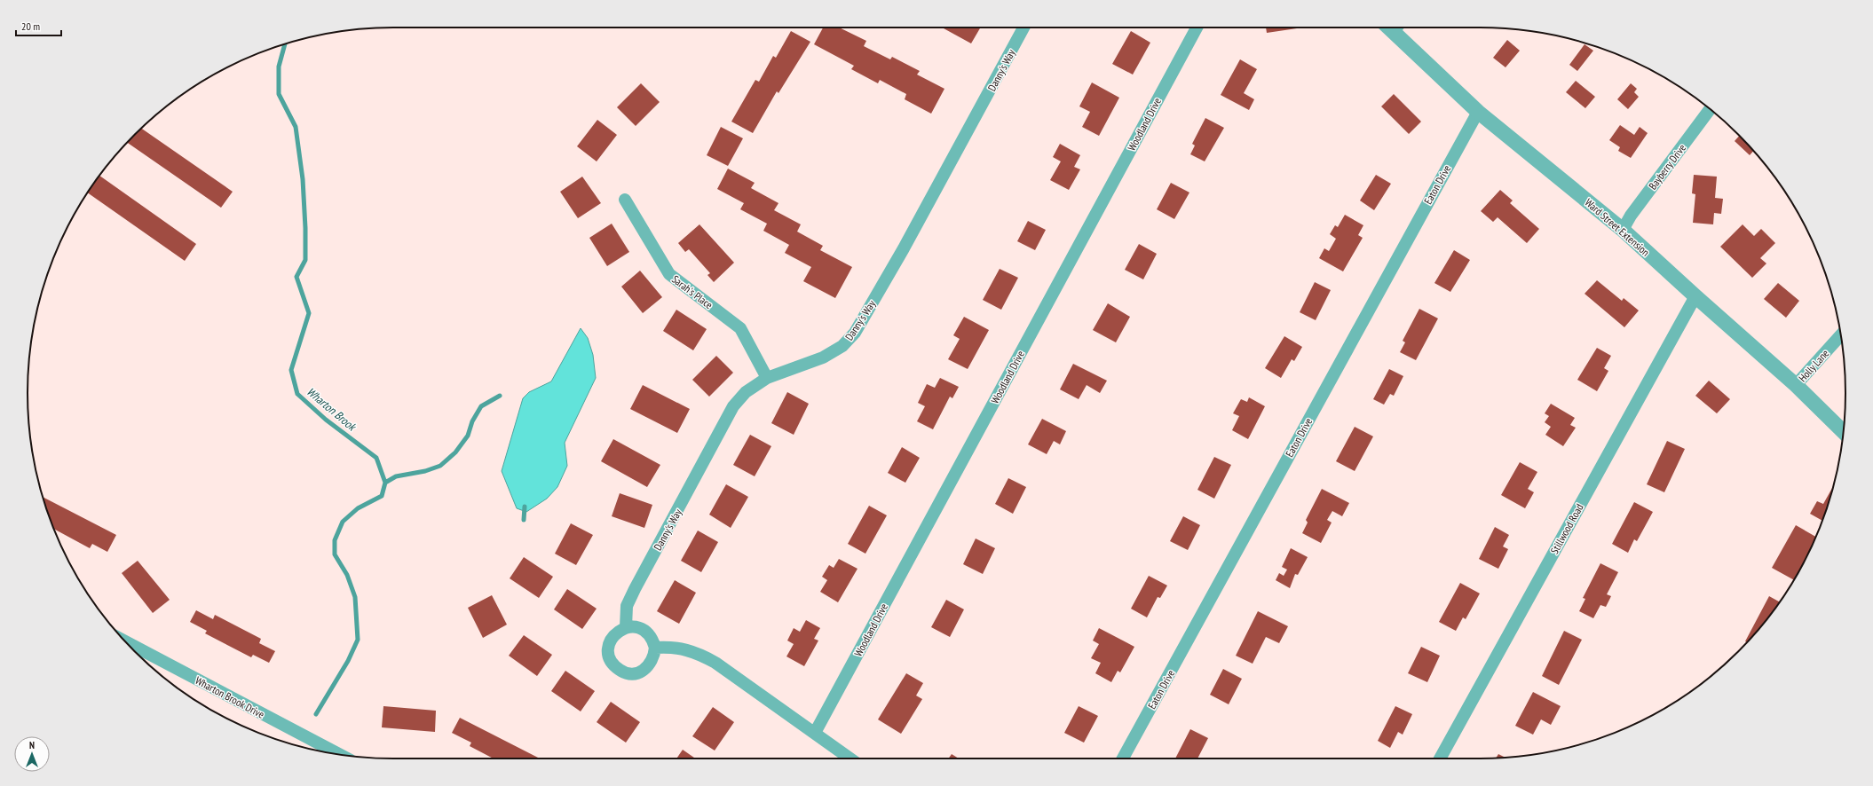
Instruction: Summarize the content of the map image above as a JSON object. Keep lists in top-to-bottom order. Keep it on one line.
{"streets":{"street":["Danny's Way","Woodland Drive","Bayberry Drive","Eaton Drive","Ward Street Extension","Sarah's Place","Holly Lane","Stillwood Road","Wharton Brook Drive"]},"crossings":[["Danny's Way","Sarah's Place"],["Bayberry Drive","Ward Street Extension"],["Eaton Drive","Ward Street Extension"],["Ward Street Extension","Holly Lane"],["Ward Street Extension","Stillwood Road"]],"water":["Wharton Brook"],"scale_bar":"20 m","north":"top"}
